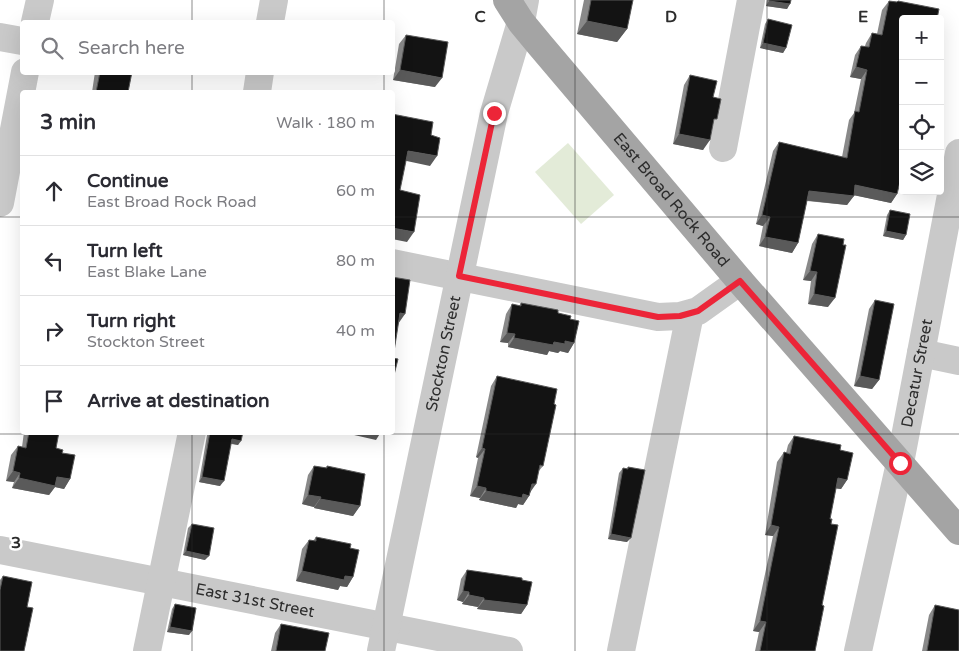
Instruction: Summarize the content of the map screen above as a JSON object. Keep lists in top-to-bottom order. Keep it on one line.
{"streets":{"main road":["East Broad Rock Road"],"street":["Stockton Street","Decatur Street","East 31st Street"]},"crossings":[["East Broad Rock Road","Stockton Street"],["East Broad Rock Road","Decatur Street"],["Stockton Street","East 31st Street"]],"page":{"map_buttons":["+","−"],"search":"Search here","heading":["3 min","Walk · 180 m"],"list":[["Continue","East Broad Rock Road","60 m"],["Turn left","East Blake Lane","80 m"],["Turn right","Stockton Street","40 m"],"Arrive at destination"]},"grid":{"columns":["C","D","E"],"rows":["3"]}}
